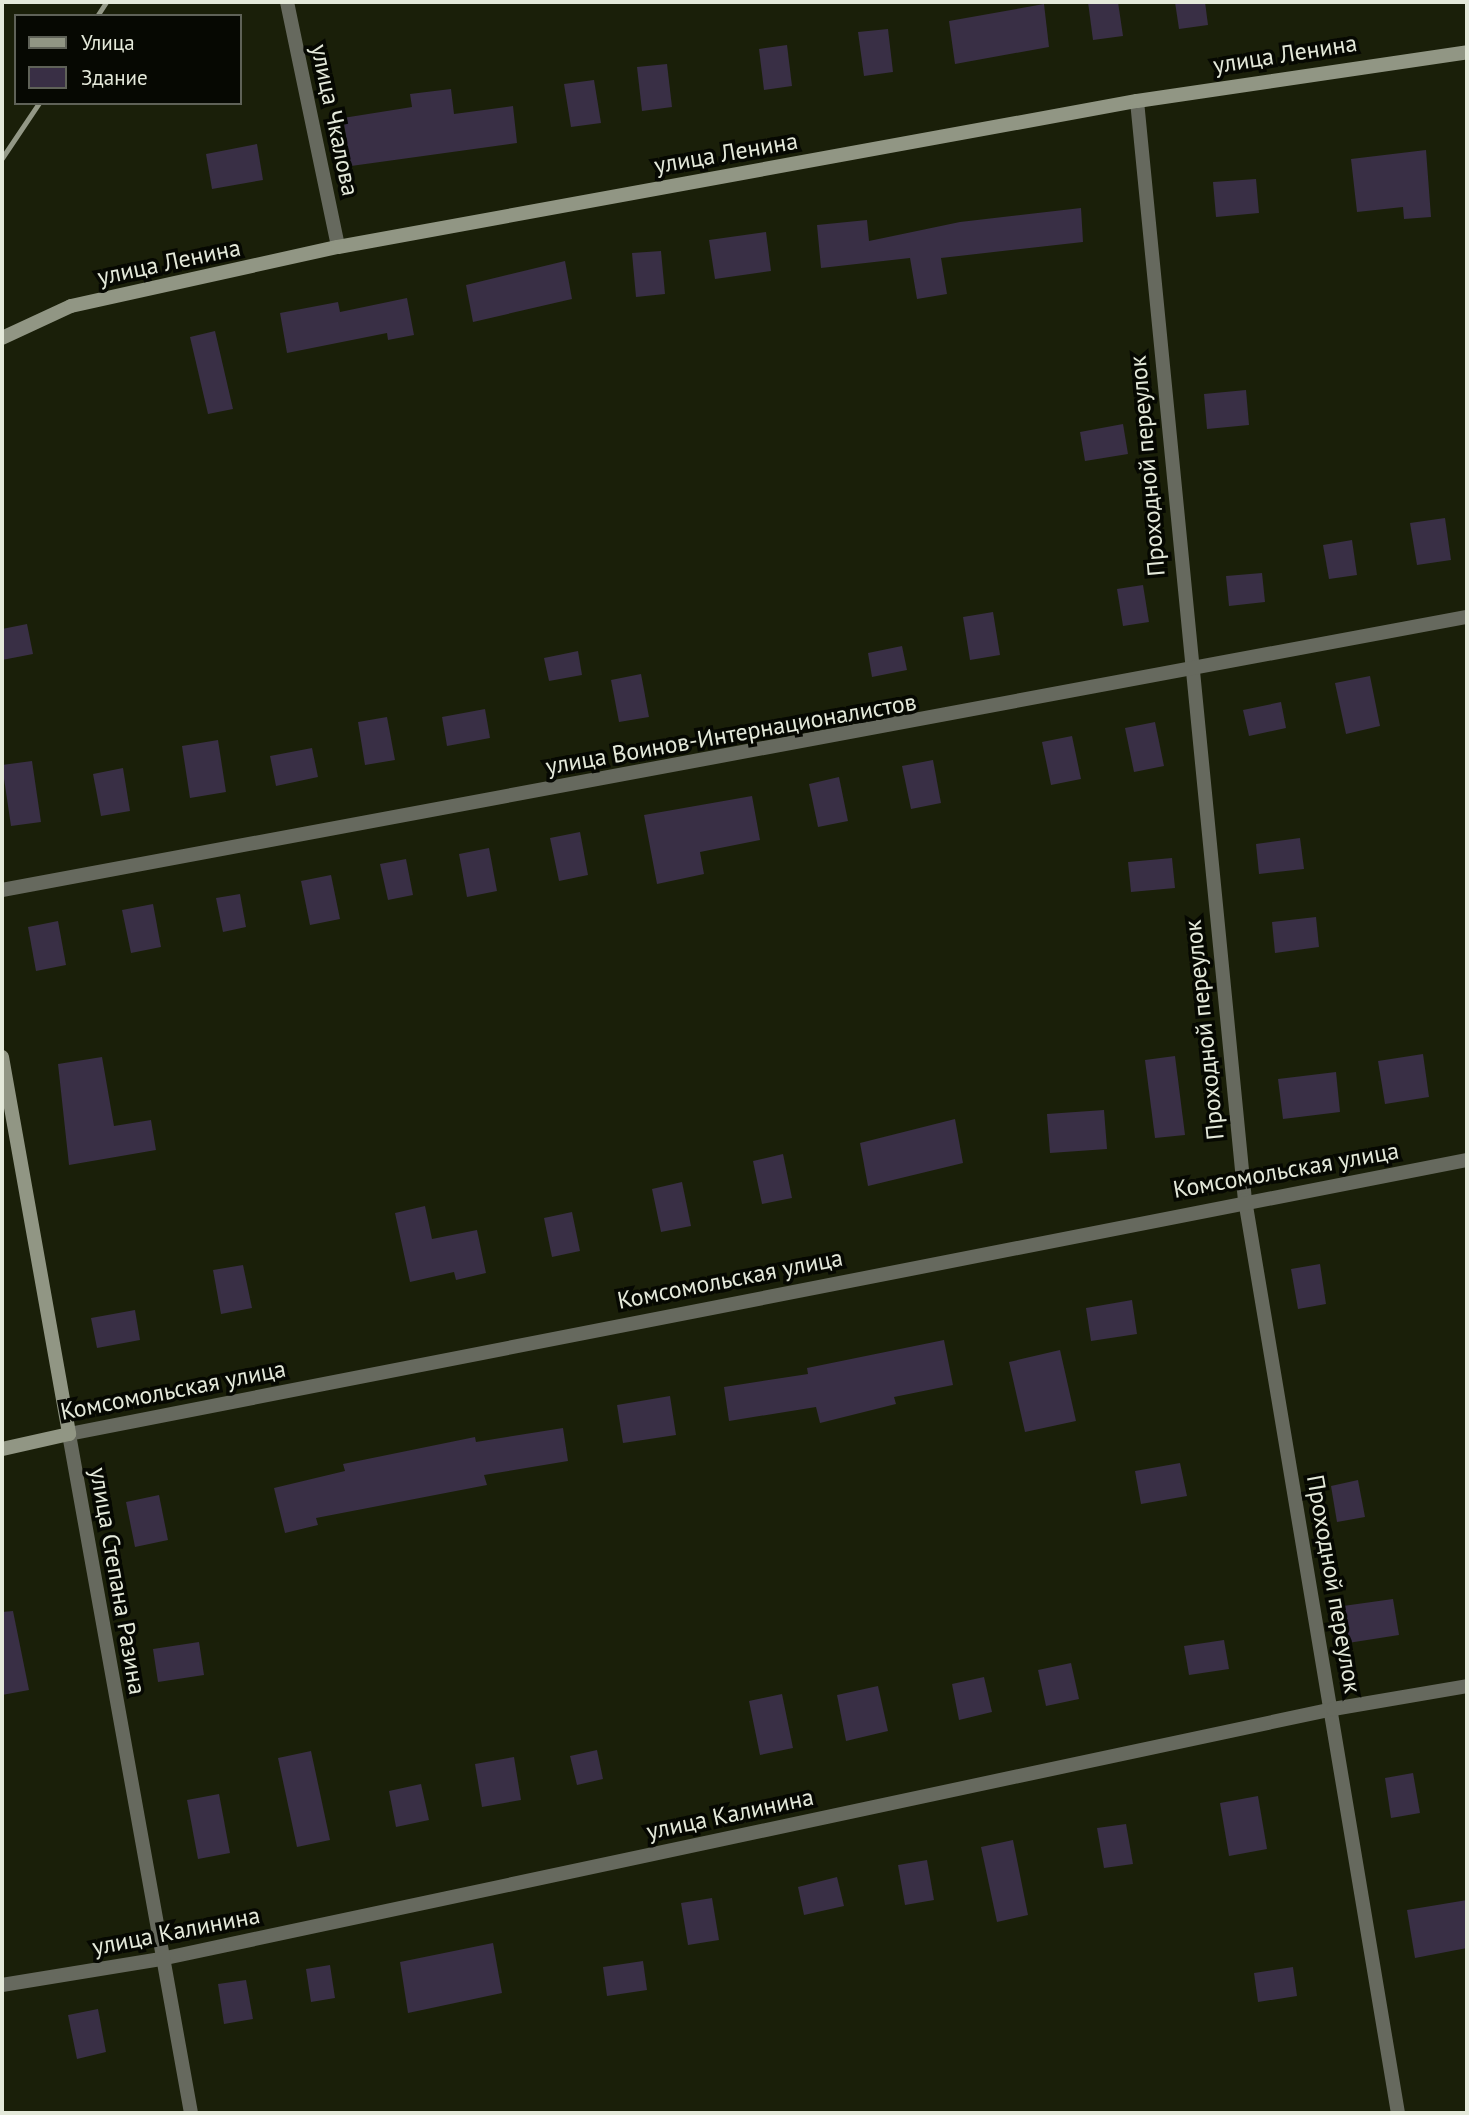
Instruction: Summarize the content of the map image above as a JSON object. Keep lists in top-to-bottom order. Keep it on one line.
{"streets":{"main road":["улица Ленина","Комсомольская улица","улица Степана Разина"],"street":["улица Чкалова","Проходной переулок","улица Воинов-Интернационалистов","улица Калинина"]},"crossings":[["улица Ленина","улица Чкалова"],["улица Ленина","Проходной переулок"],["Проходной переулок","улица Воинов-Интернационалистов"],["Проходной переулок","Комсомольская улица"],["Проходной переулок","улица Калинина"],["Комсомольская улица","улица Степана Разина"],["улица Степана Разина","улица Калинина"]],"legend":["Улица","Здание"]}
